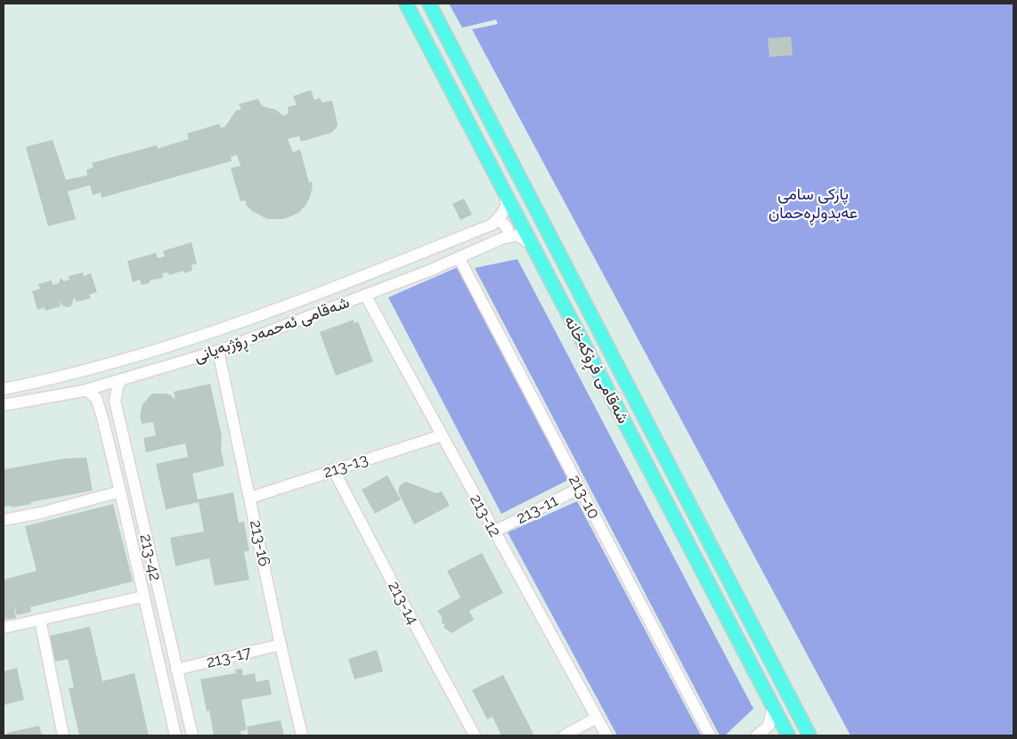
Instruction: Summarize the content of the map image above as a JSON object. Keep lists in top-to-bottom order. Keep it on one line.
{"streets":{"main road":["شەقامی فڕۆکەخانە"],"street":["شەقامی ئەحمەد ڕۆژبەیانی","213-13","213-10","213-11","213-12","213-16","213-42","213-14","213-17"]},"crossings":[["شەقامی ئەحمەد ڕۆژبەیانی","213-10"],["شەقامی ئەحمەد ڕۆژبەیانی","213-12"],["شەقامی ئەحمەد ڕۆژبەیانی","213-16"],["شەقامی ئەحمەد ڕۆژبەیانی","213-42"],["213-13","213-12"],["213-13","213-16"],["213-13","213-14"],["213-10","213-11"],["213-11","213-12"],["213-16","213-17"],["213-42","213-17"]],"parks":["پارکی سامی عەبدولڕەحمان"]}
